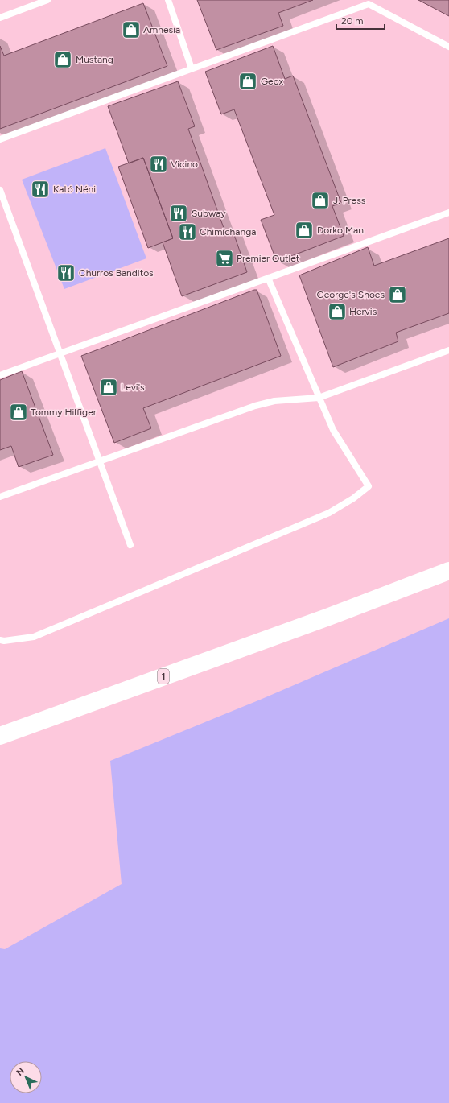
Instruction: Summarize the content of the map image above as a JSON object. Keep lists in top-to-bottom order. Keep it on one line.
{"streets":{"main road":["1"]},"places":{"shop":["Amnesia","Mustang","Geox","J. Press","Dorko Man","George's Shoes","Hervis","Levi's","Tommy Hilfiger"],"restaurant":["Vicino","Kató Néni","Subway","Chimichanga","Churros Banditos"],"supermarket":["Premier Outlet"]},"scale_bar":"20 m","north":"top left"}
